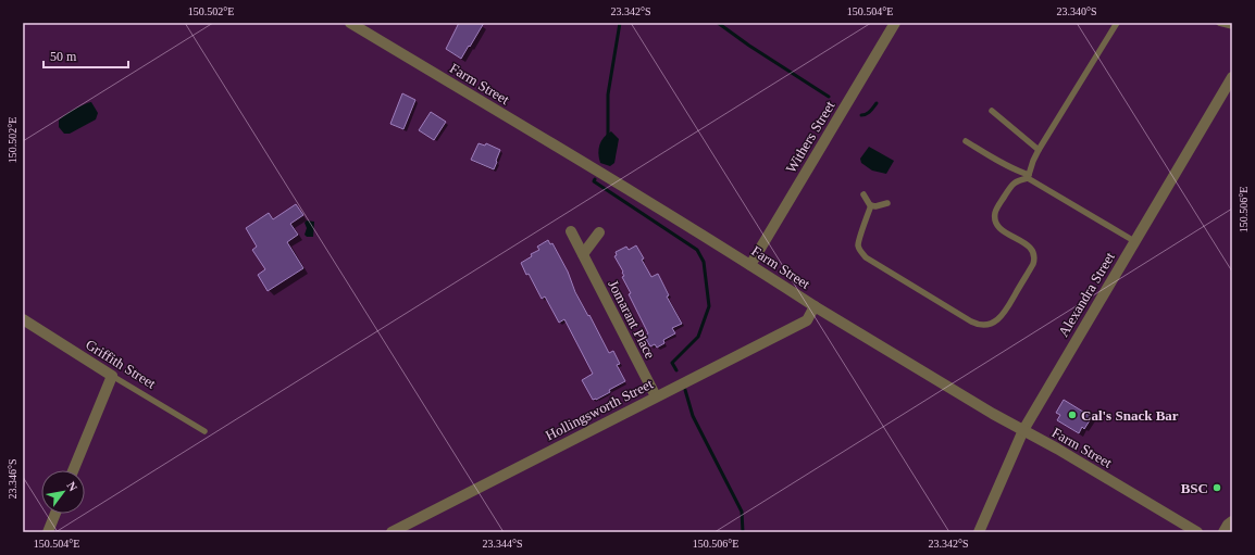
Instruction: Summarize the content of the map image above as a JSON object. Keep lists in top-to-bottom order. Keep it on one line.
{"streets":{"street":["Farm Street","Withers Street","Alexandra Street","Jomarant Place","Griffith Street","Hollingsworth Street"]},"crossings":[["Farm Street","Withers Street"],["Farm Street","Alexandra Street"],["Farm Street","Hollingsworth Street"],["Jomarant Place","Hollingsworth Street"]],"places":["Cal's Snack Bar","BSC"],"scale_bar":"50 m","north":"top right","coordinates":["150.502°E","23.342°S","150.504°E","23.340°S","150.506°E","23.346°S","23.344°S"]}
